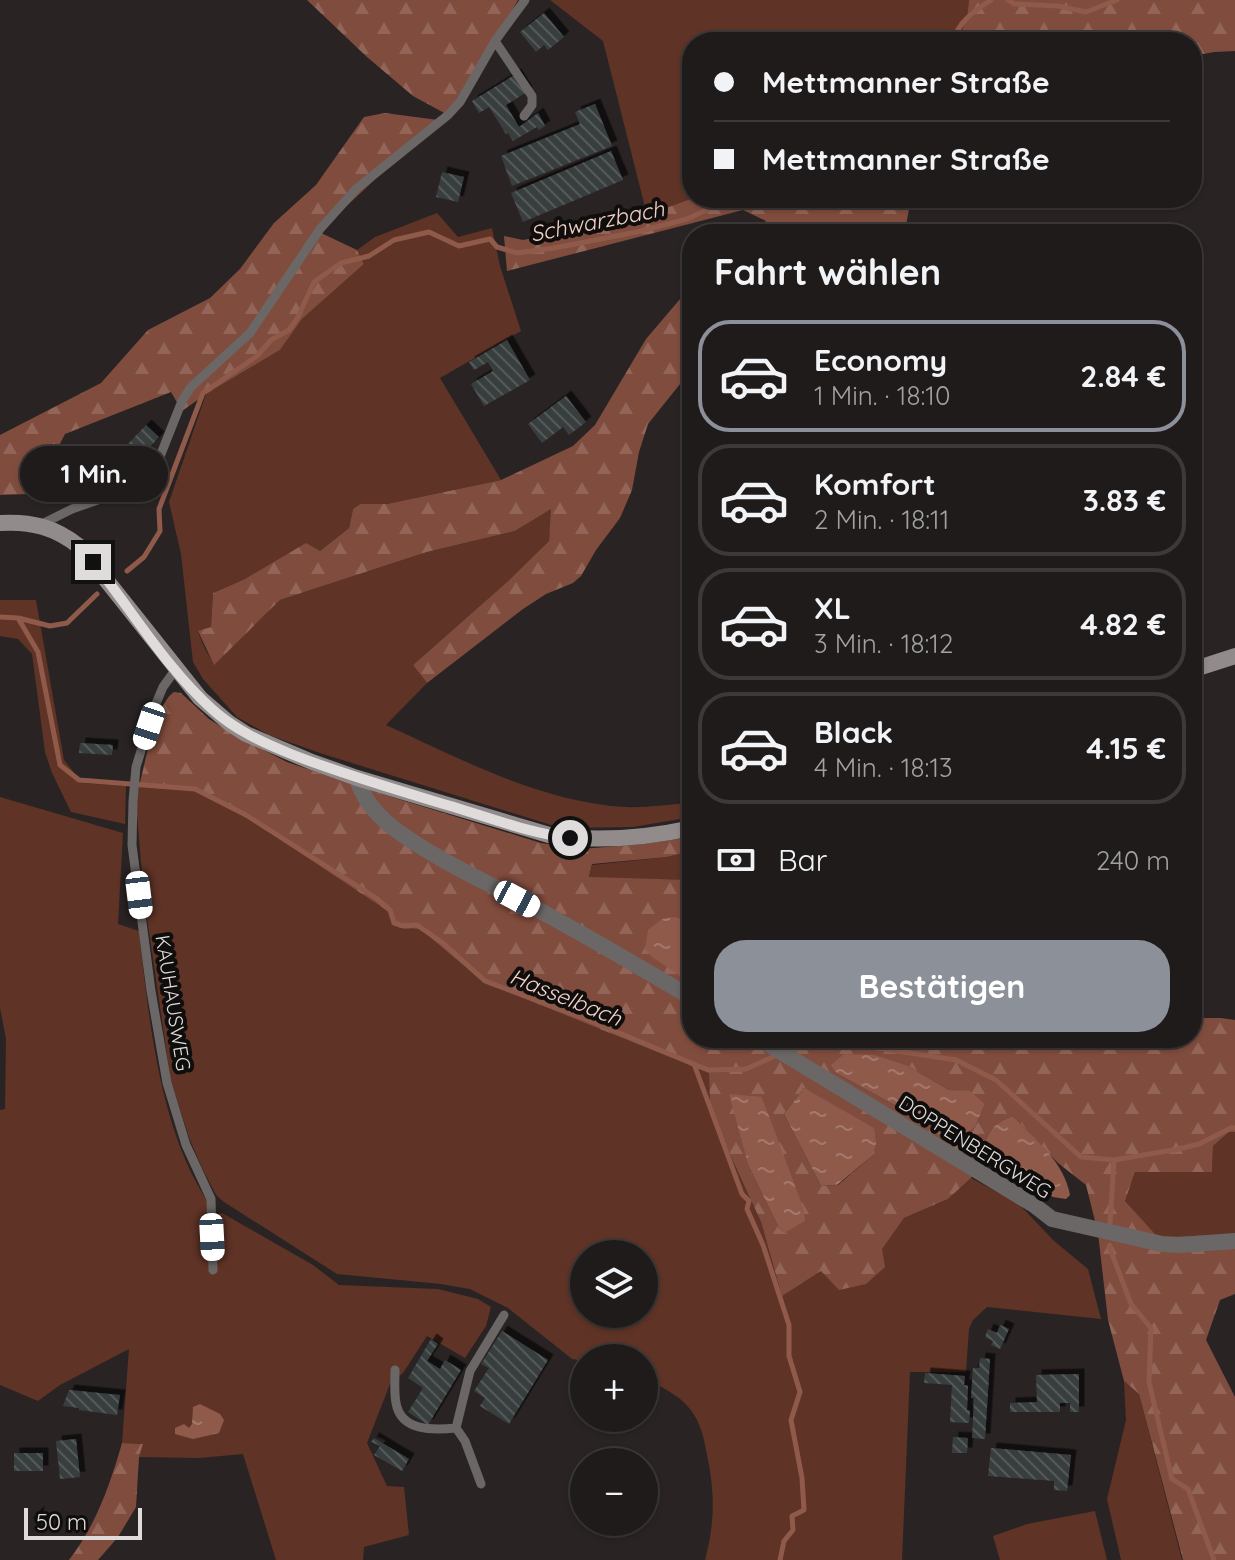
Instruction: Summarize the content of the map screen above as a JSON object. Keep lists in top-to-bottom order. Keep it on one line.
{"streets":{"street":["DOPPENBERGWEG"],"lane":["KAUHAUSWEG"]},"water":["Schwarzbach","Hasselbach"],"scale_bar":"50 m","page":{"banner":["Mettmanner Straße","Mettmanner Straße"],"heading":"Fahrt wählen","list":[{"name":"Economy","note":"1 Min. · 18:10","value":"2.84 €"},{"name":"Komfort","note":"2 Min. · 18:11","value":"3.83 €"},{"name":"XL","note":"3 Min. · 18:12","value":"4.82 €"},{"name":"Black","note":"4 Min. · 18:13","value":"4.15 €"}],"bubble":"1 Min.","pay":["Bar","240 m"],"buttons":"Bestätigen","map_buttons":["+","−"],"scale":"50 m"}}
